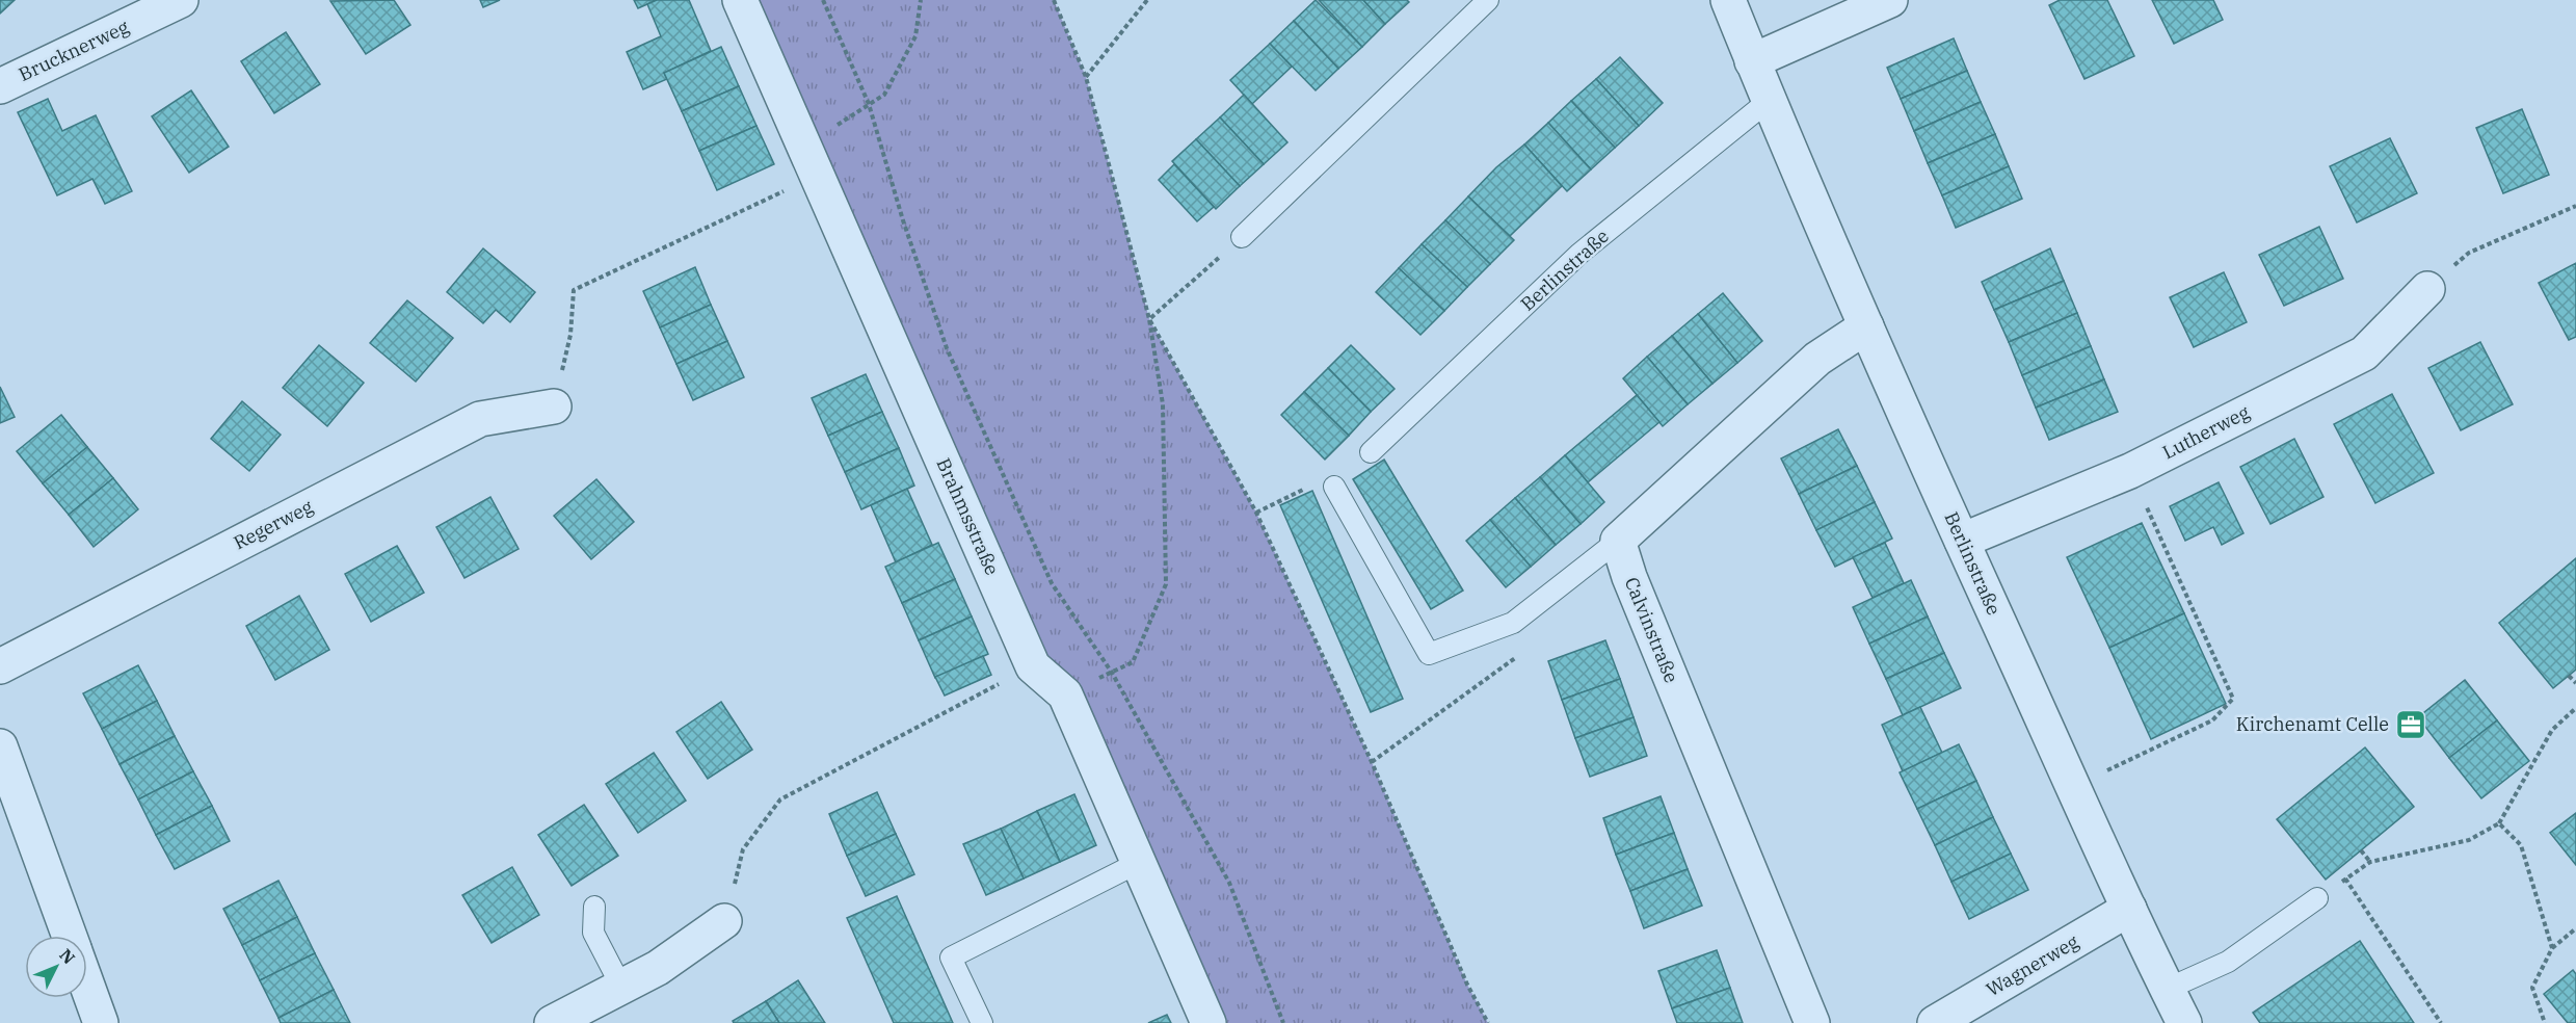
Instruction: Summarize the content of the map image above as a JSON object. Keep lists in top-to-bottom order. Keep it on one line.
{"streets":{"street":["Brucknerweg","Berlinstraße","Lutherweg","Brahmsstraße","Regerweg","Calvinstraße","Wagnerweg"]},"crossings":[["Berlinstraße","Lutherweg"],["Berlinstraße","Wagnerweg"]],"places":{"office":["Kirchenamt Celle"]},"north":"top right"}
